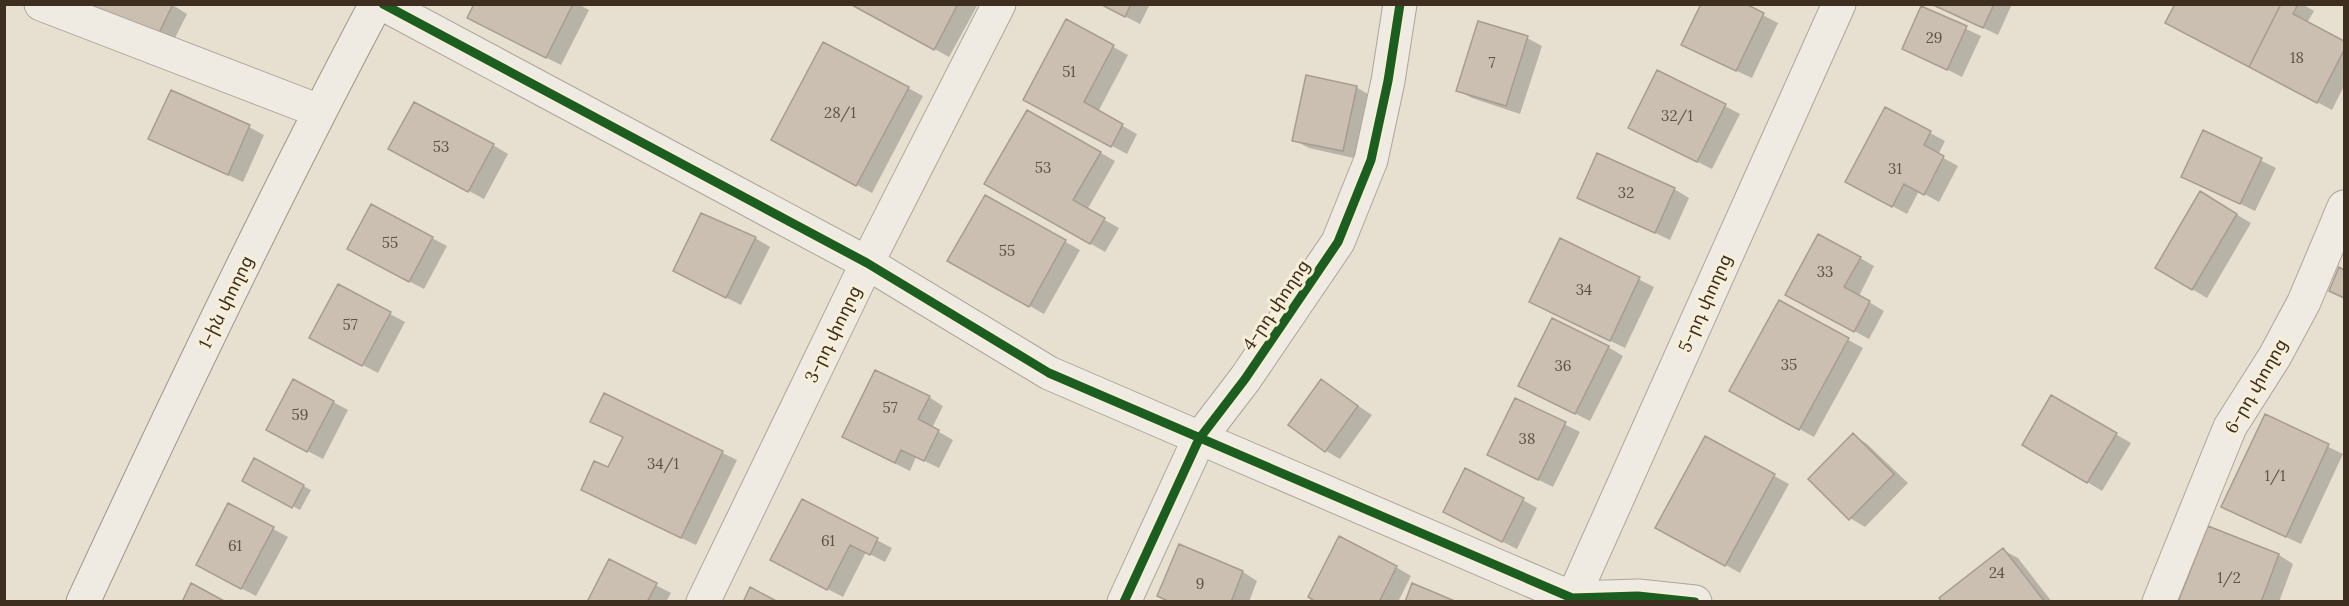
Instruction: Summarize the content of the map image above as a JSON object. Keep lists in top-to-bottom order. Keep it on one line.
{"streets":{"street":["1-ին փողոց","5-րդ փողոց","4-րդ փողոց","3-րդ փողոց","6-րդ փողոց"]},"house_numbers":["29","18","7","51","28/1","32/1","53","53","31","32","55","55","33","34","57","35","36","57","59","38","34/1","1/1","61","61","24","1/2","9"]}
